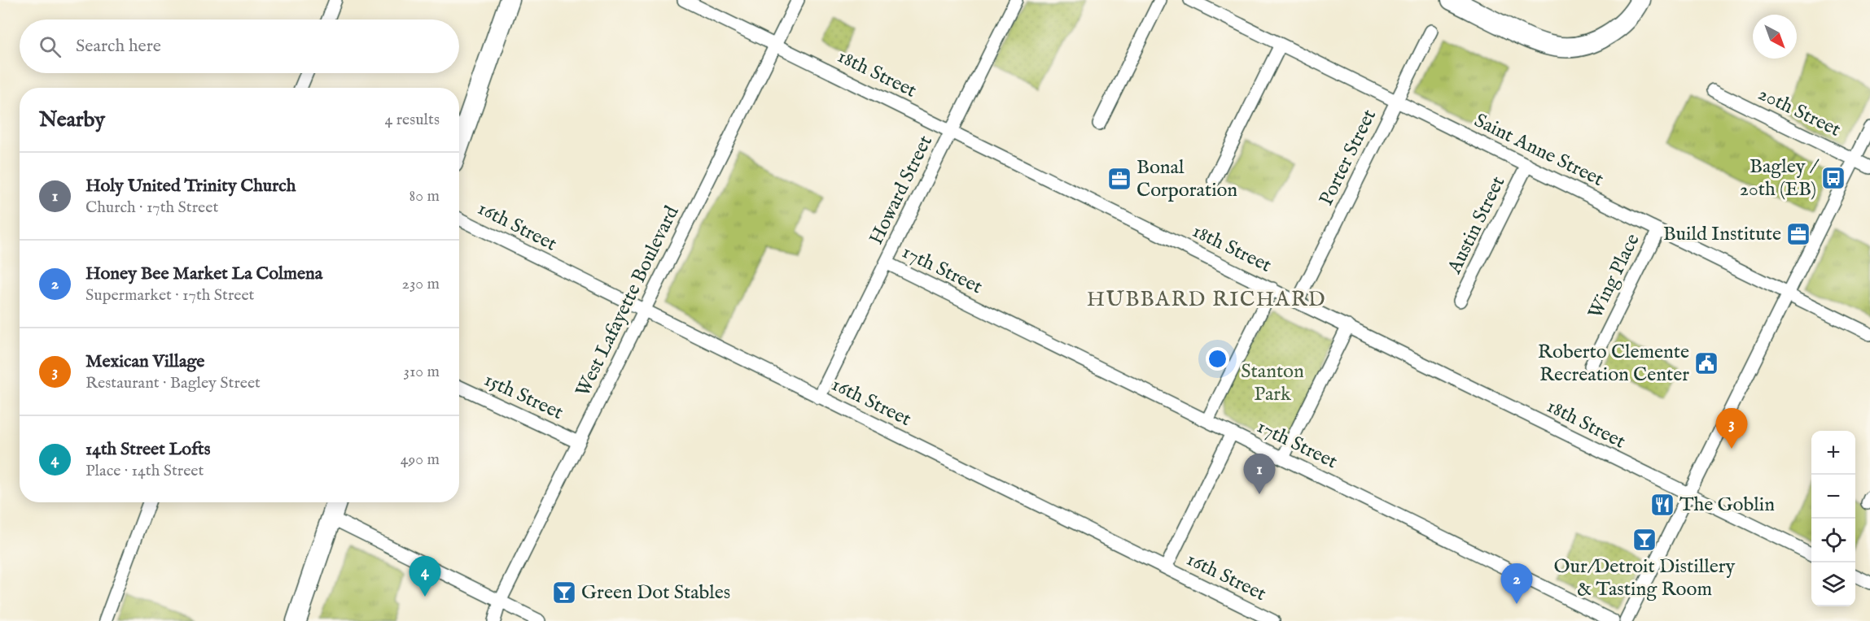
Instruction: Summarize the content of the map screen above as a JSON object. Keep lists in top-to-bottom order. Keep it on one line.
{"streets":{"street":["18th Street","20th Street","Saint Anne Street","Porter Street","Howard Street","Austin Street","16th Street","17th Street","Wing Place","West Lafayette Boulevard","15th Street"]},"crossings":[["18th Street","Porter Street"],["18th Street","Howard Street"],["18th Street","West Lafayette Boulevard"],["Saint Anne Street","Porter Street"],["Saint Anne Street","Austin Street"],["Saint Anne Street","Wing Place"],["Howard Street","16th Street"],["Howard Street","17th Street"],["16th Street","West Lafayette Boulevard"],["West Lafayette Boulevard","15th Street"]],"districts":["HUBBARD RICHARD"],"parks":["Stanton Park"],"places":{"bus stop":["Bagley / 20th (EB)"],"office":["Bonal Corporation","Build Institute"],"public building":["Roberto Clemente Recreation Center"],"restaurant":["The Goblin"],"bar":["Our/Detroit Distillery & Tasting Room","Green Dot Stables"]},"north":"bottom right","page":{"search":"Search here","heading":["Nearby","4 results"],"list":[{"mark":"1","name":"Holy United Trinity Church","note":"Church · 17th Street","value":"80 m"},{"mark":"2","name":"Honey Bee Market La Colmena","note":"Supermarket · 17th Street","value":"230 m"},{"mark":"3","name":"Mexican Village","note":"Restaurant · Bagley Street","value":"310 m"},{"mark":"4","name":"14th Street Lofts","note":"Place · 14th Street","value":"490 m"}],"pins":["3","1","4","2"],"map_buttons":["+","−"]}}
